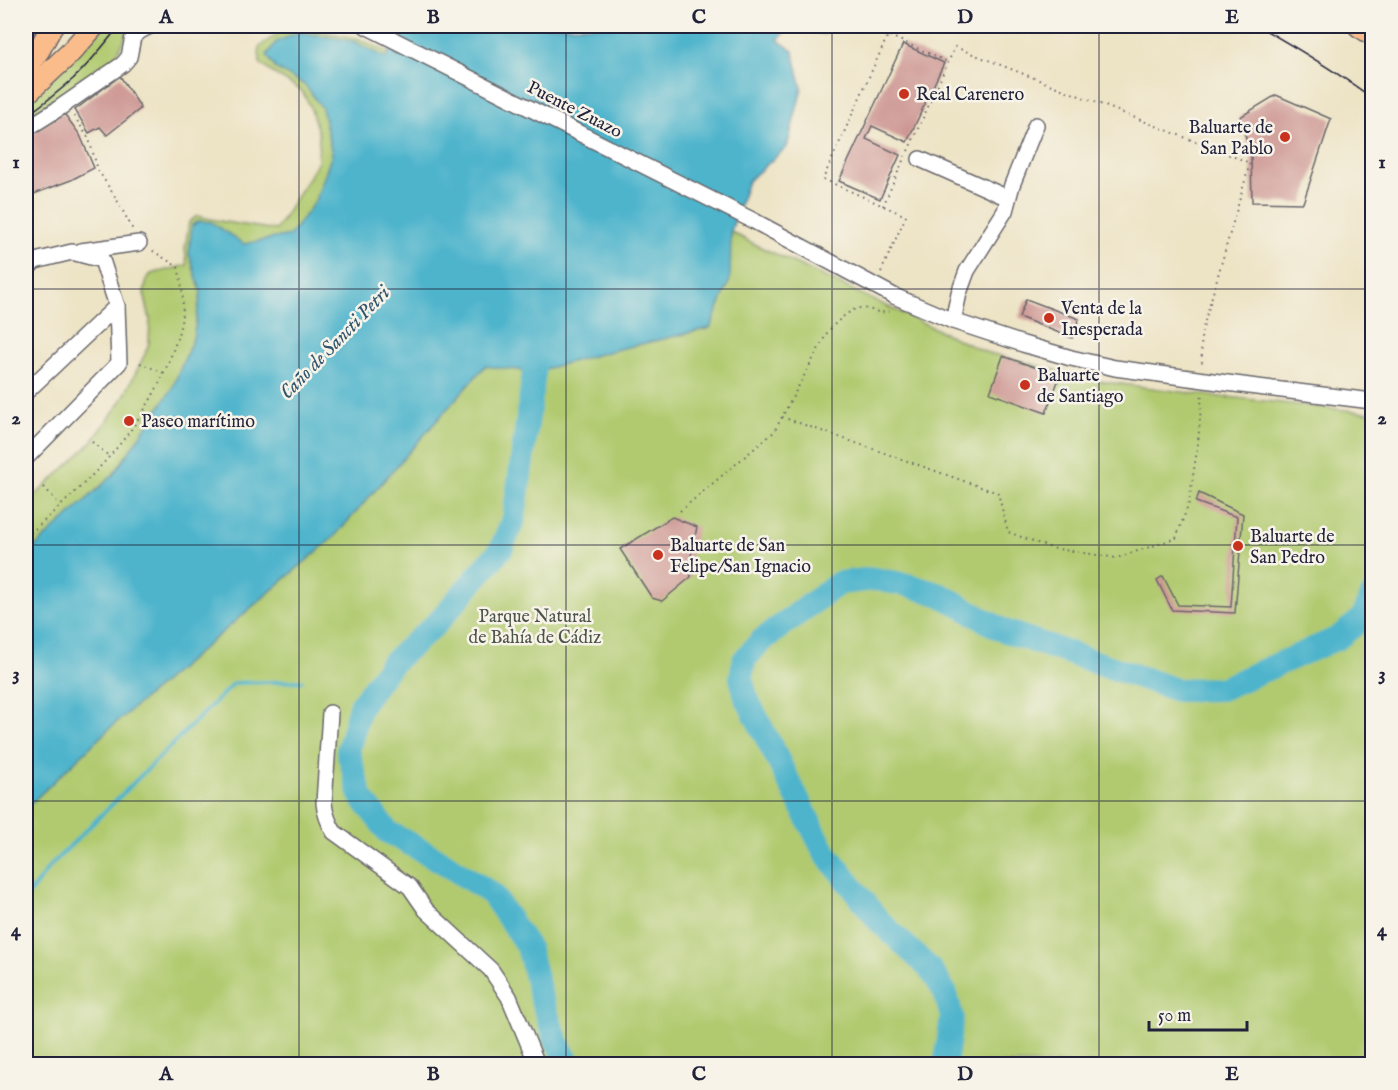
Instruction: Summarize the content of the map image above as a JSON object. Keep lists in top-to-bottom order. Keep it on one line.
{"streets":{"street":["Puente Zuazo"]},"water":["Caño de Sancti Petri"],"parks":["Parque Natural de Bahía de Cádiz"],"places":["Real Carenero","Baluarte de San Pablo","Venta de la Inesperada","Baluarte de Santiago","Paseo marítimo","Baluarte de San Pedro","Baluarte de San Felipe/San Ignacio"],"scale_bar":"50 m","grid":{"columns":["A","B","C","D","E"],"rows":["1","2","3","4"]}}
